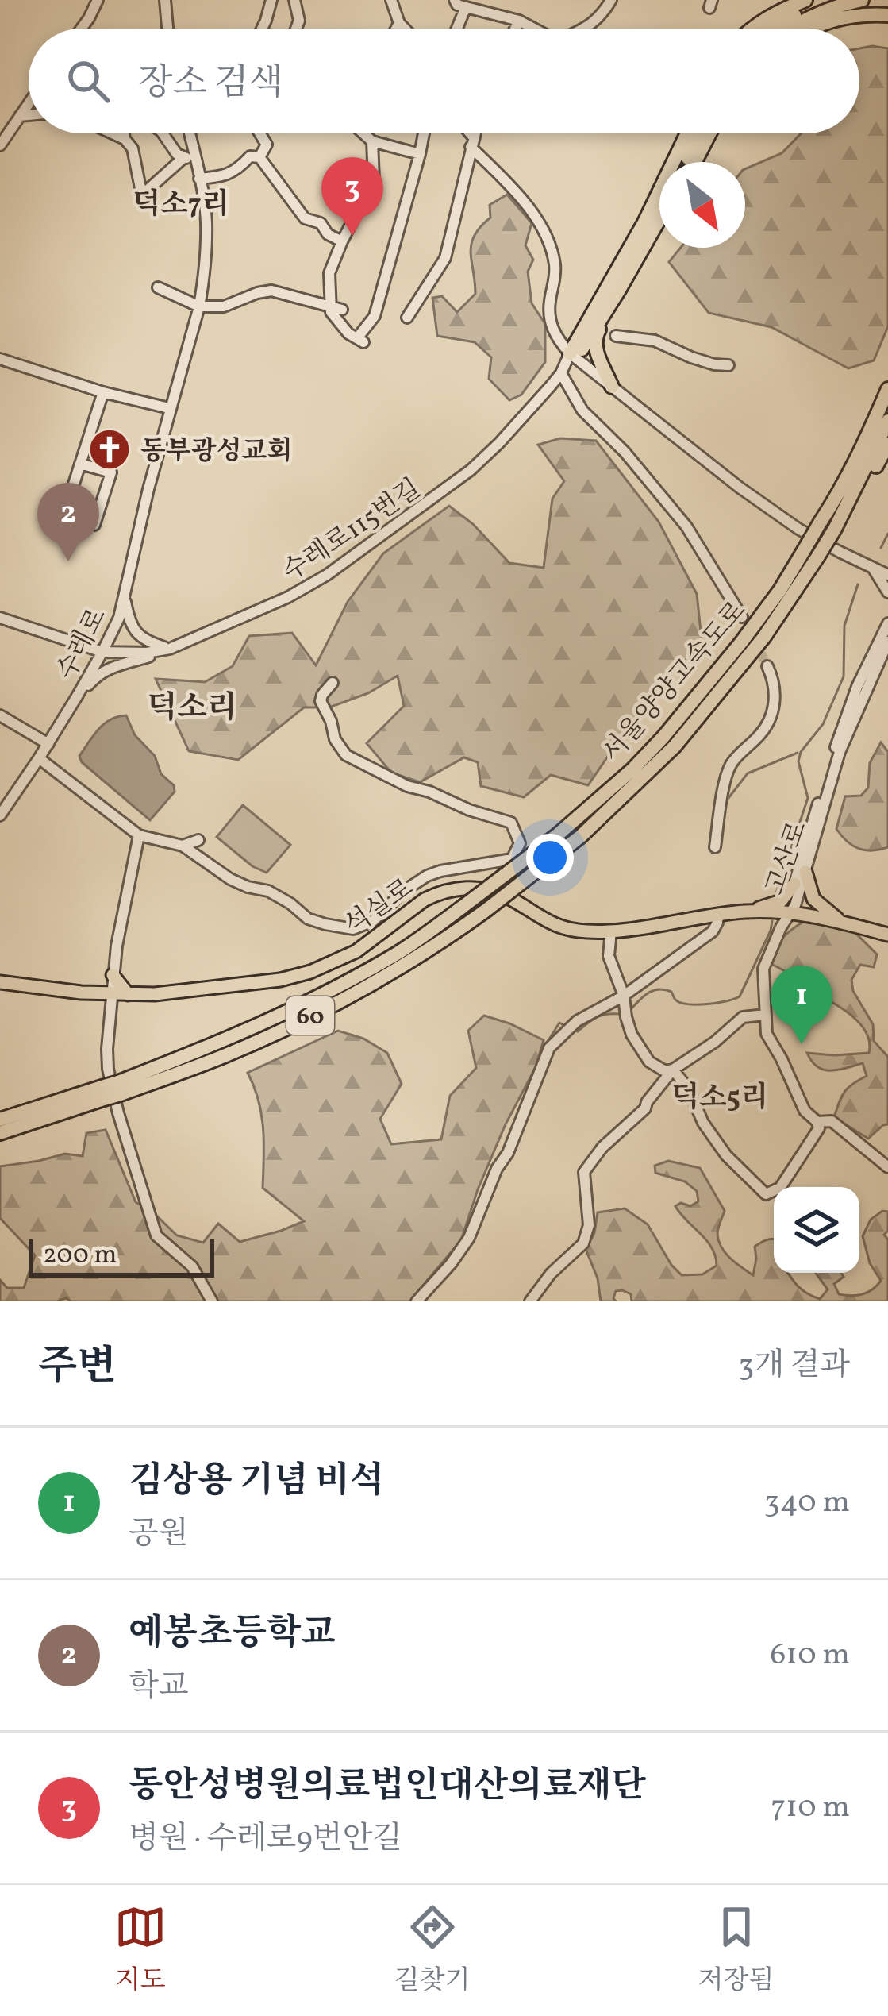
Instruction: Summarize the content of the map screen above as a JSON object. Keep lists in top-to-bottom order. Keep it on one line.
{"streets":{"highway":["서울양양고속도로","60"],"main road":["석실로"],"street":["수레로115번길","수레로","고산로"]},"crossings":[["수레로115번길","수레로"],["고산로","석실로"]],"districts":["덕소7리","덕소리","덕소5리"],"places":{"church":["동부광성교회"]},"scale_bar":"200 m","north":"bottom right","page":{"search":"장소 검색","pins":["3","2","1"],"scale":"200 m","heading":["주변","3개 결과"],"list":[{"mark":"1","name":"김상용 기념 비석","note":"공원","value":"340 m"},{"mark":"2","name":"예봉초등학교","note":"학교","value":"610 m"},{"mark":"3","name":"동안성병원의료법인대산의료재단","note":"병원 · 수레로9번안길","value":"710 m"}],"nav":["지도","길찾기","저장됨"]}}
